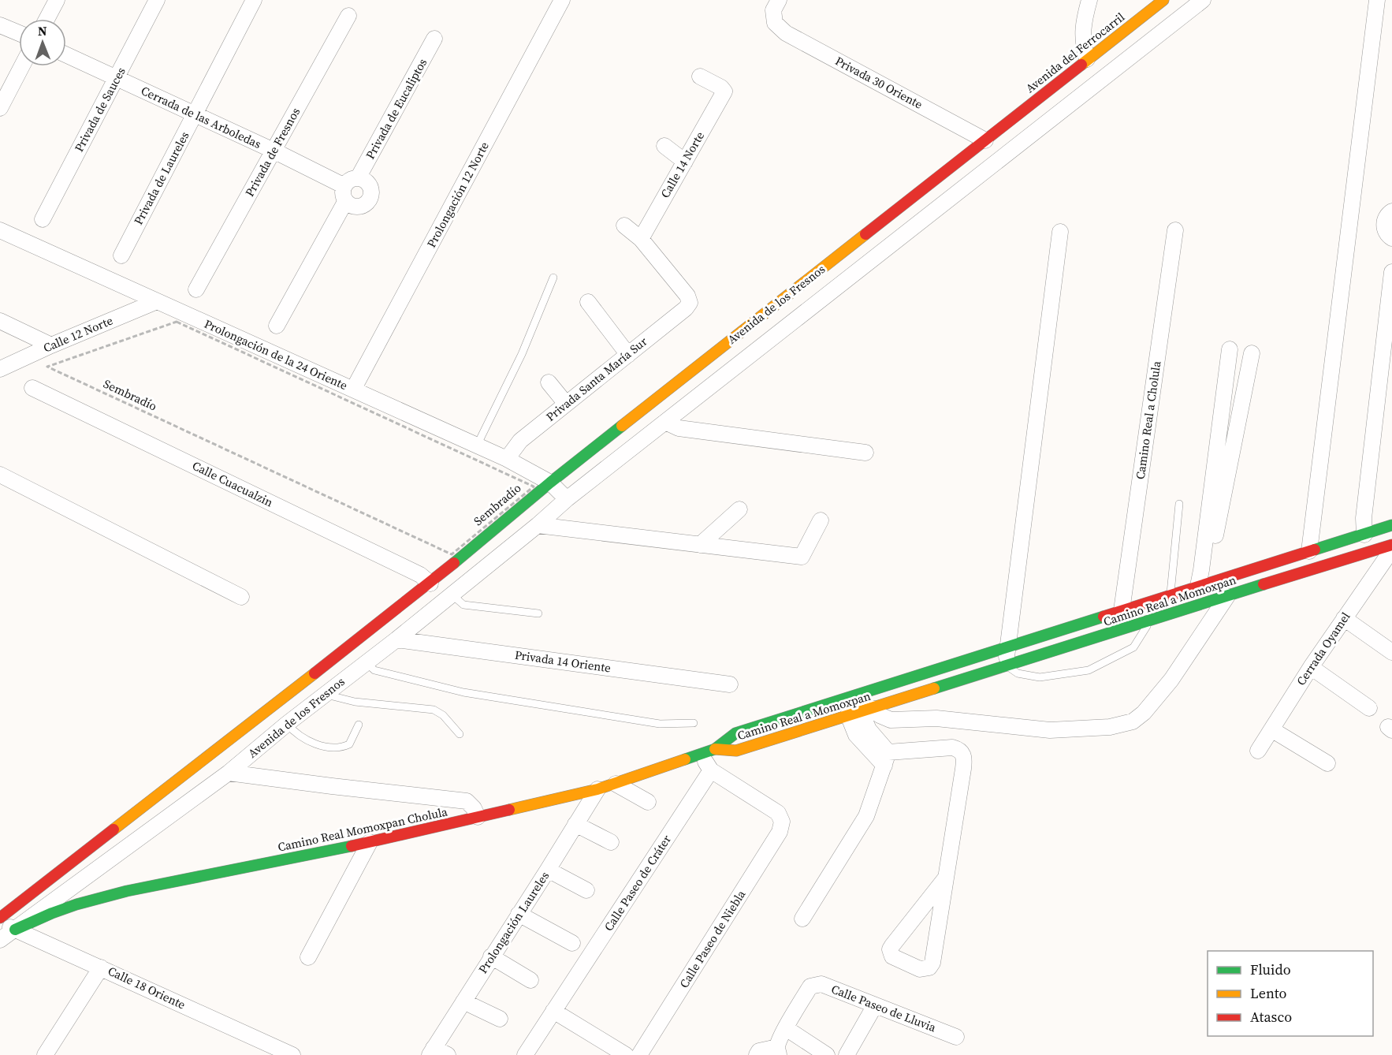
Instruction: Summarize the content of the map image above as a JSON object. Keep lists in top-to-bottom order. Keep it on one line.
{"streets":{"street":["Avenida del Ferrocarril","Privada 30 Oriente","Privada de Eucaliptos","Privada de Sauces","Cerrada de las Arboledas","Privada de Fresnos","Calle 14 Norte","Privada de Laureles","Prolongación 12 Norte","Avenida de los Fresnos","Calle 12 Norte","Prolongación de la 24 Oriente","Privada Santa María Sur","Camino Real a Cholula","Calle Cuacualzin","Camino Real a Momoxpan","Cerrada Oyamel","Privada 14 Oriente","Camino Real Momoxpan Cholula","Calle Paseo de Cráter","Prolongación Laureles","Calle Paseo de Niebla","Calle 18 Oriente","Calle Paseo de Lluvia"],"path":["Sembradío"]},"crossings":[["Avenida del Ferrocarril","Avenida de los Fresnos"],["Privada 30 Oriente","Avenida de los Fresnos"],["Privada de Eucaliptos","Cerrada de las Arboledas"],["Privada de Sauces","Cerrada de las Arboledas"],["Cerrada de las Arboledas","Privada de Fresnos"],["Cerrada de las Arboledas","Privada de Laureles"],["Calle 14 Norte","Privada Santa María Sur"],["Prolongación 12 Norte","Prolongación de la 24 Oriente"],["Avenida de los Fresnos","Prolongación de la 24 Oriente"],["Avenida de los Fresnos","Calle Cuacualzin"],["Avenida de los Fresnos","Privada 14 Oriente"],["Avenida de los Fresnos","Camino Real Momoxpan Cholula"],["Avenida de los Fresnos","Calle 18 Oriente"],["Calle 12 Norte","Prolongación de la 24 Oriente"],["Prolongación de la 24 Oriente","Privada Santa María Sur"],["Camino Real a Cholula","Camino Real a Momoxpan"],["Camino Real a Momoxpan","Camino Real Momoxpan Cholula"],["Camino Real Momoxpan Cholula","Prolongación Laureles"],["Camino Real Momoxpan Cholula","Calle 18 Oriente"],["Calle Paseo de Cráter","Calle Paseo de Niebla"]],"legend":["Fluido","Lento","Atasco"],"north":"top"}
